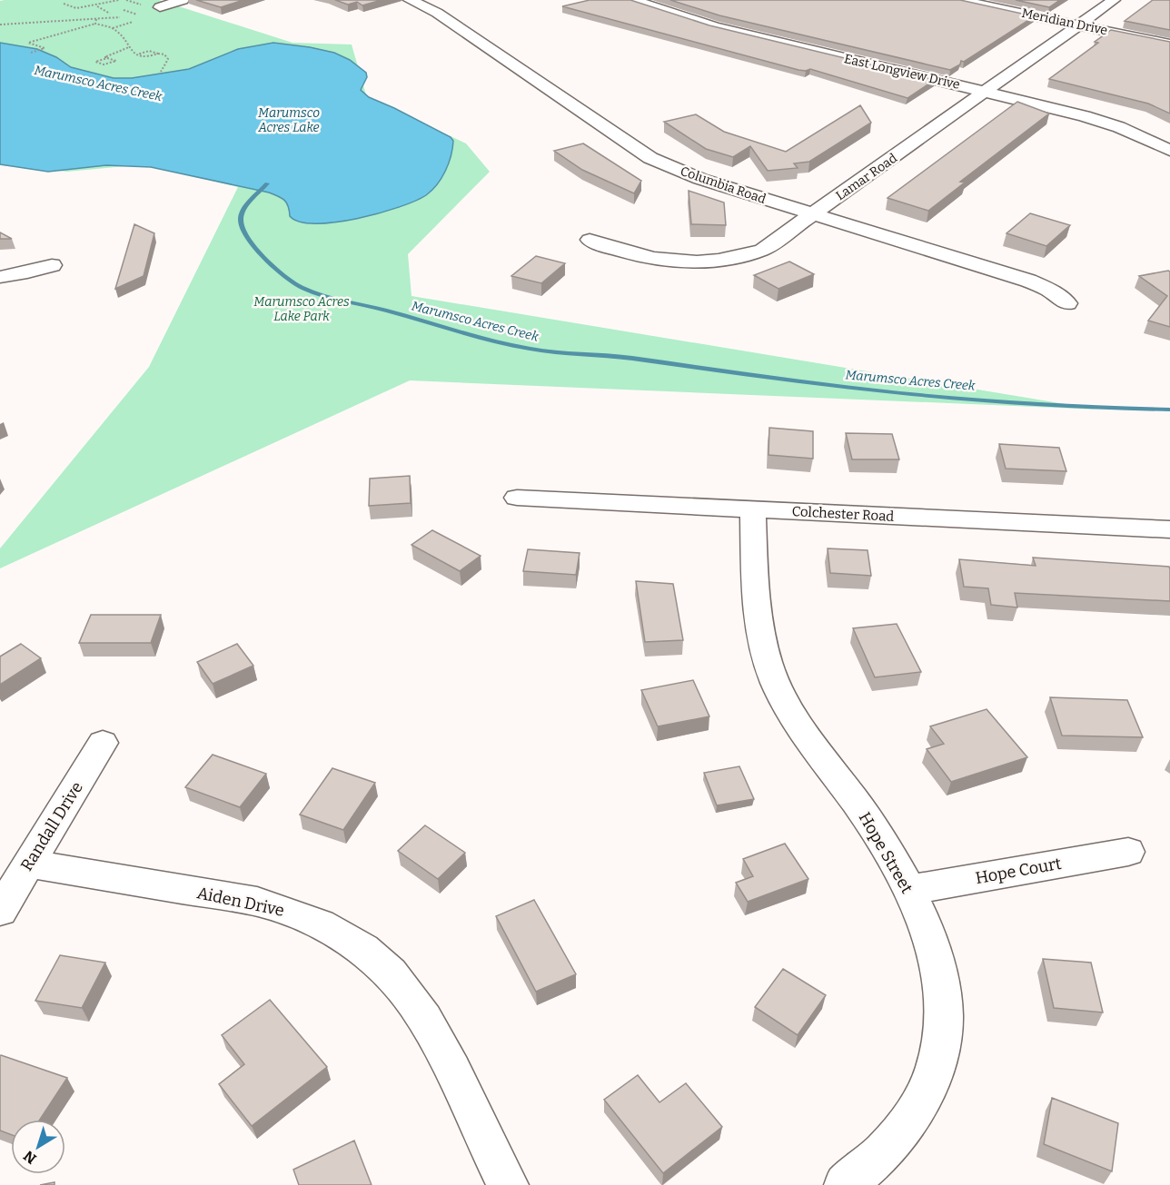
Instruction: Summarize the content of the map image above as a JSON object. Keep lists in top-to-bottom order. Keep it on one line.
{"streets":{"street":["Meridian Drive","East Longview Drive","Lamar Road","Columbia Road","Colchester Road","Randall Drive","Hope Street","Hope Court","Aiden Drive"]},"crossings":[["Meridian Drive","Lamar Road"],["East Longview Drive","Lamar Road"],["Lamar Road","Columbia Road"],["Colchester Road","Hope Street"],["Randall Drive","Aiden Drive"],["Hope Street","Hope Court"]],"water":["Marumsco Acres Creek","Marumsco Acres Lake"],"parks":["Marumsco Acres Lake Park"],"north":"bottom left"}
